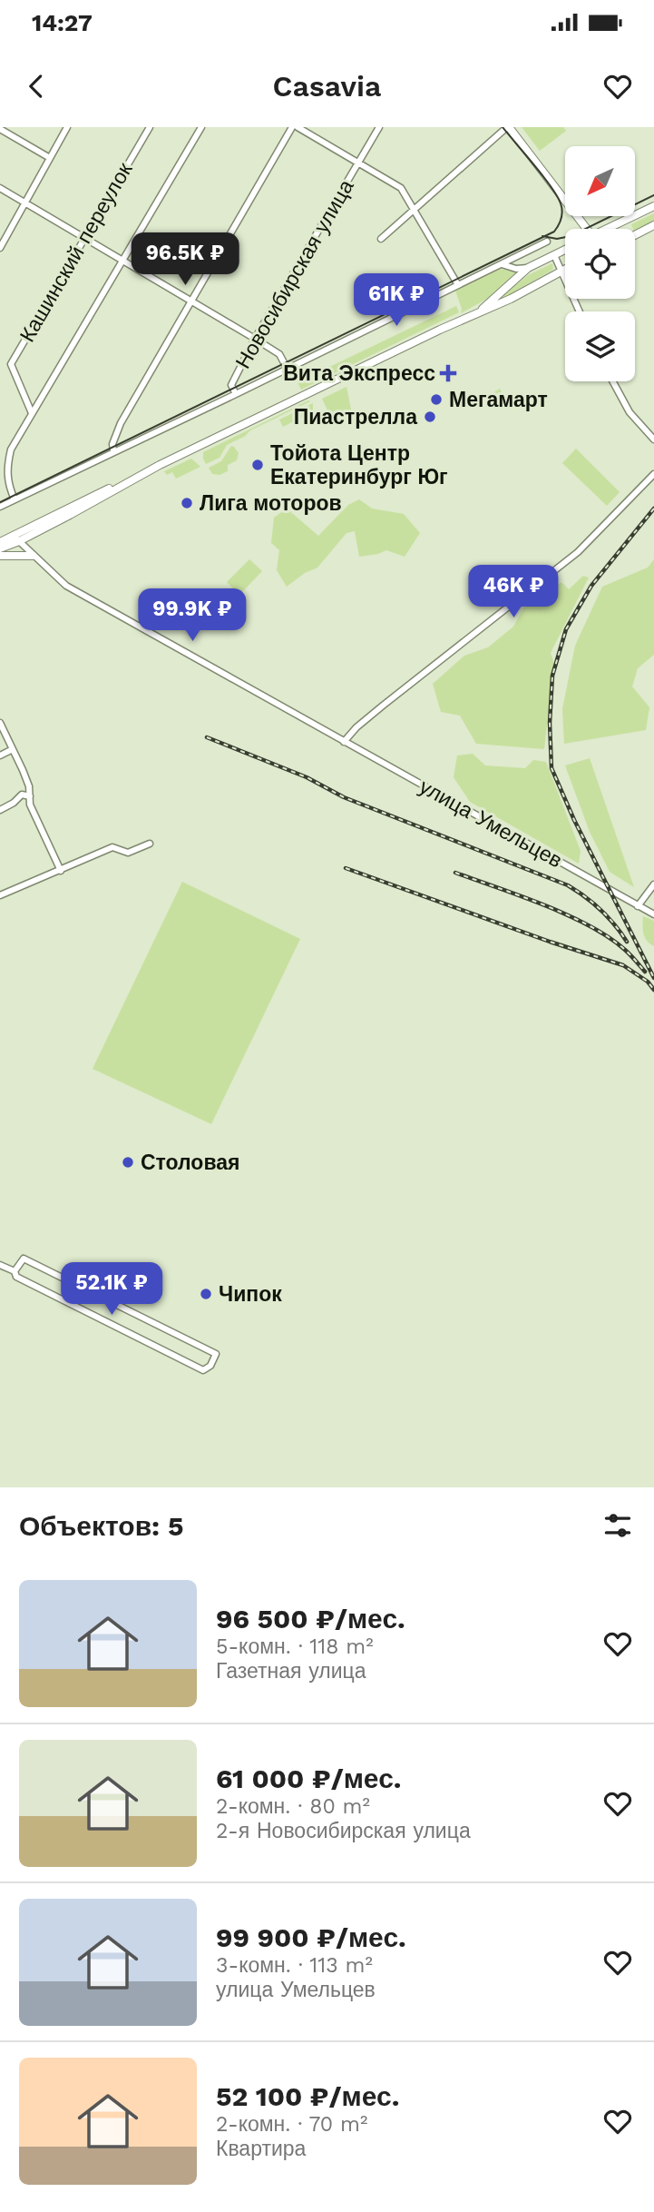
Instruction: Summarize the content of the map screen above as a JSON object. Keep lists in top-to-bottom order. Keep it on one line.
{"streets":{"street":["Кашинский переулок","Новосибирская улица","улица Умельцев"]},"places":{"health":["Вита Экспресс"],"other":["Мегамарт","Пиастрелла","Тойота Центр Екатеринбург Юг","Лига моторов","Столовая","Чипок"]},"north":"bottom left","page":{"status":"14:27","header":"Casavia","price":["96.5K ₽","61K ₽","46K ₽","99.9K ₽","52.1K ₽"],"heading":"Объектов: 5","list":[{"name":"96 500 ₽/мес.","note":"5-комн. · 118 m² · Газетная улица"},{"name":"61 000 ₽/мес.","note":"2-комн. · 80 m² · 2-я Новосибирская улица"},{"name":"99 900 ₽/мес.","note":"3-комн. · 113 m² · улица Умельцев"},{"name":"52 100 ₽/мес.","note":"2-комн. · 70 m² · Квартира"}]}}
